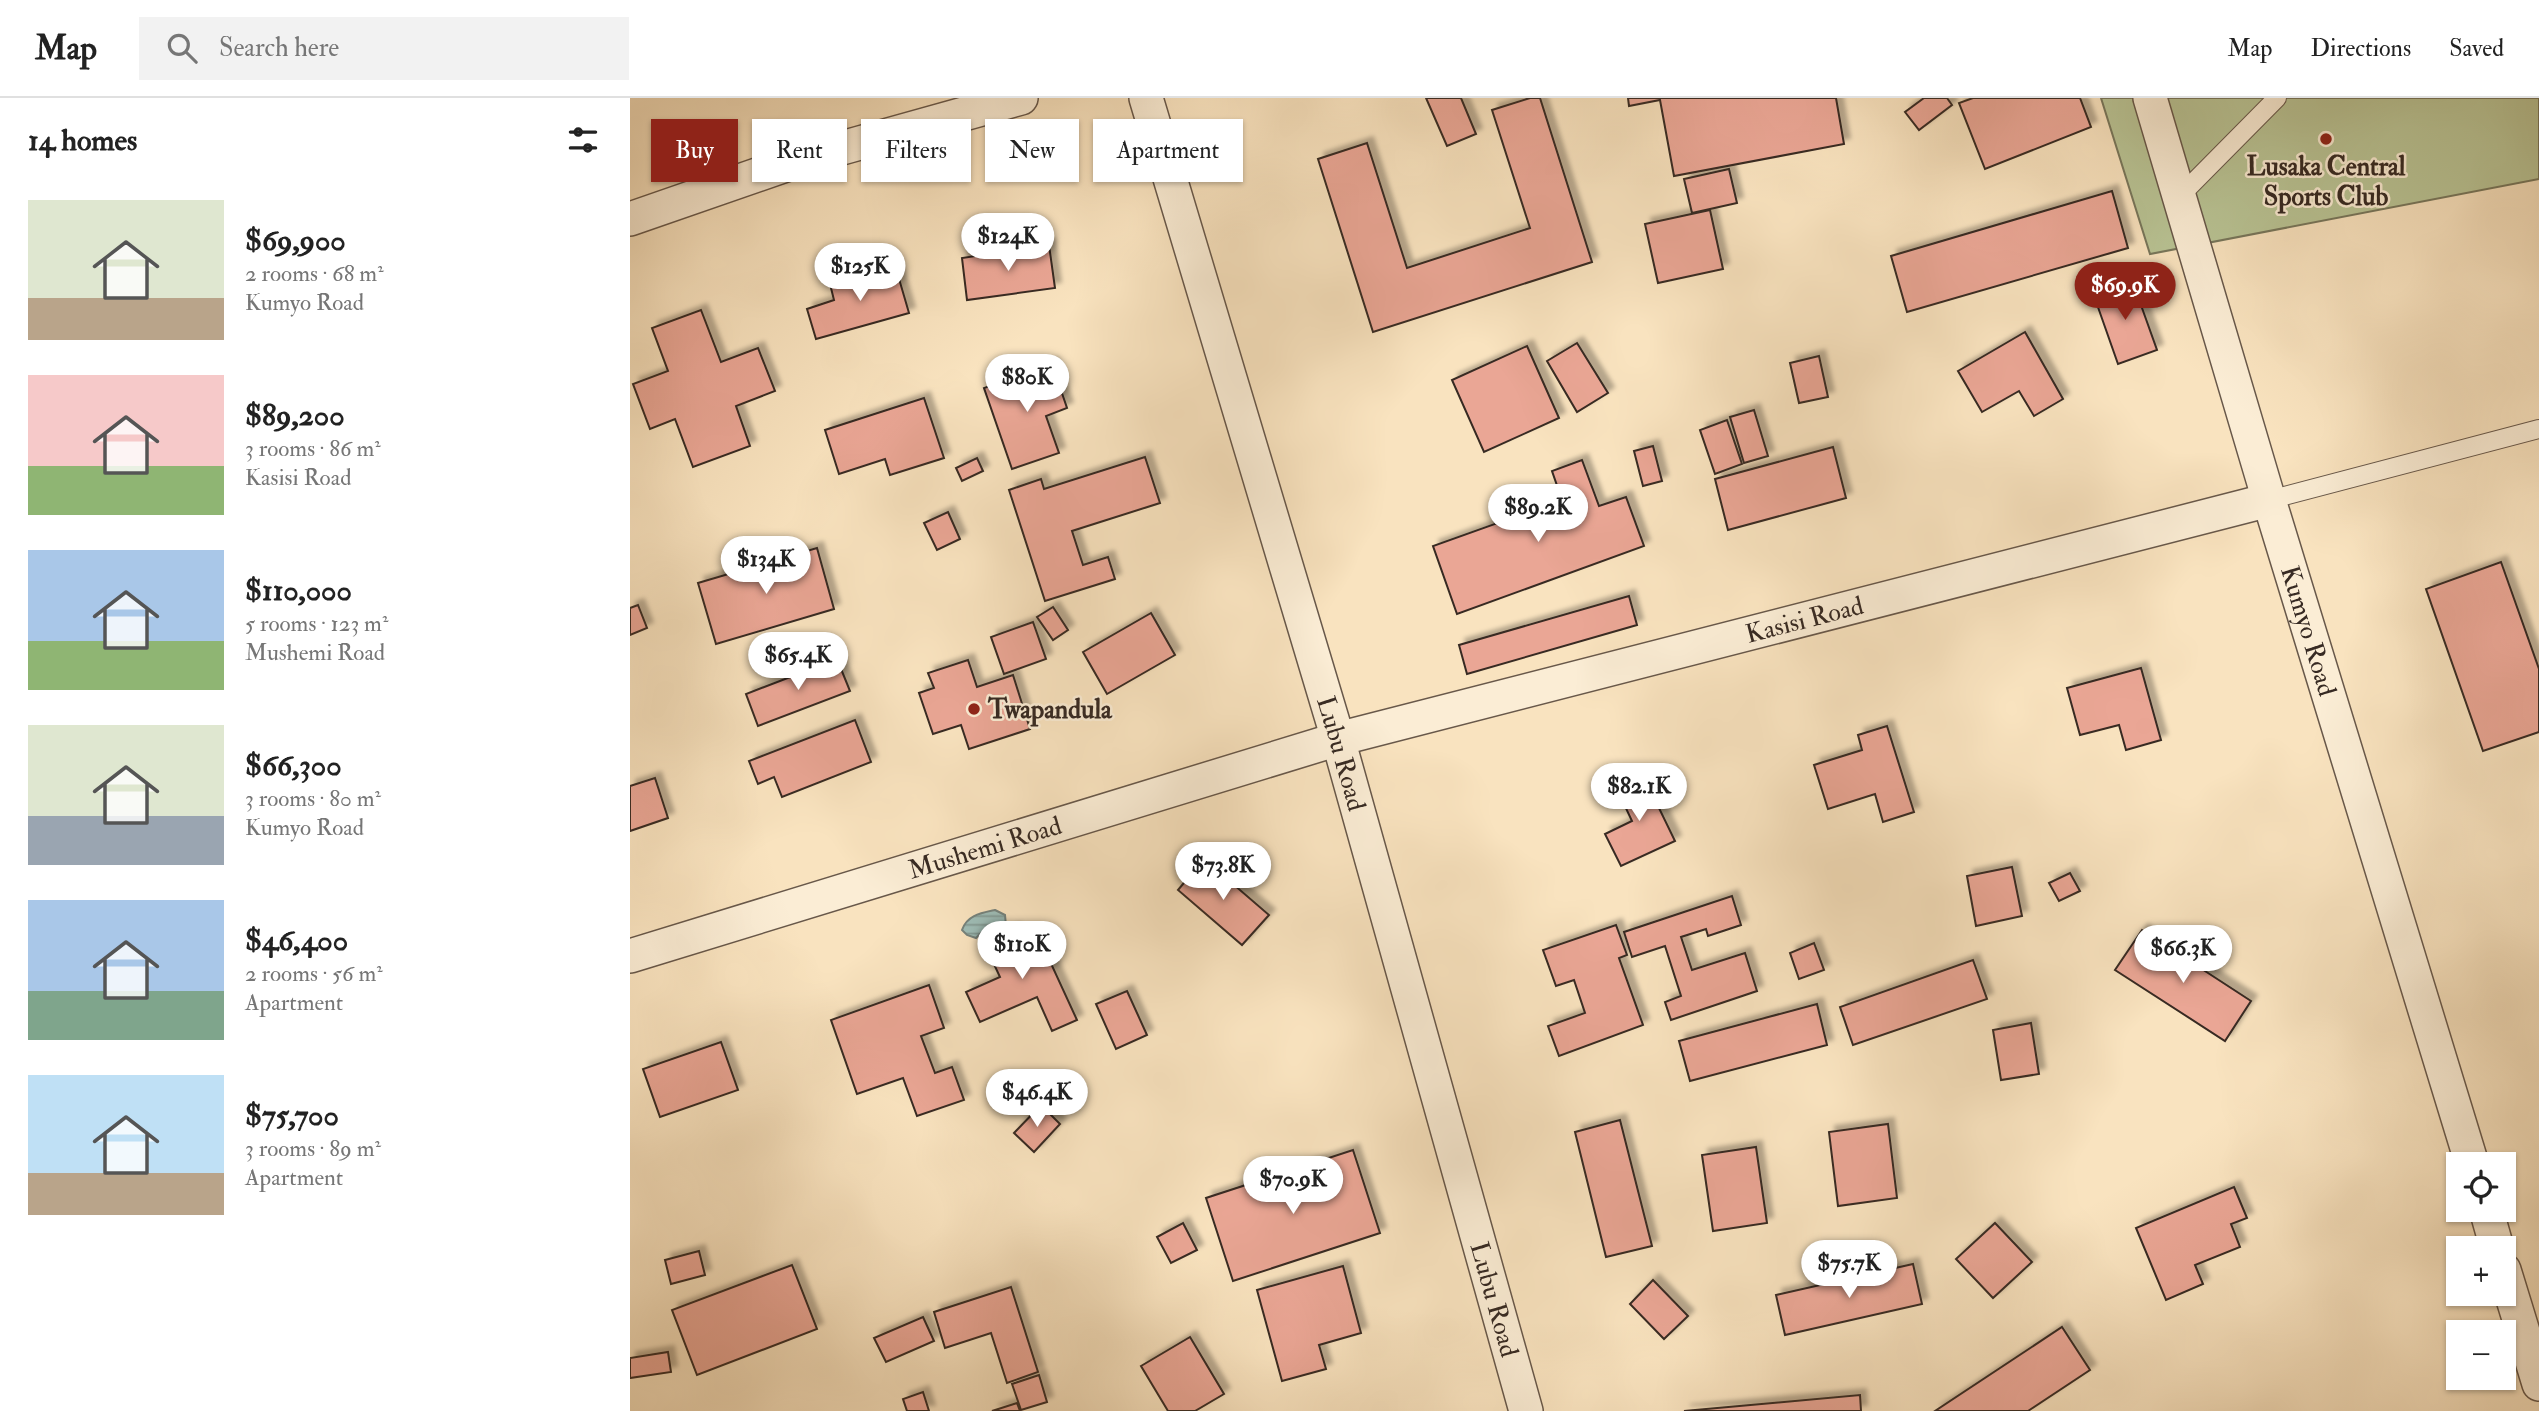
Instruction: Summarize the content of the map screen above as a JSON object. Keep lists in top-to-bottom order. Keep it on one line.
{"streets":{"street":["Kasisi Road","Kumyo Road","Lubu Road","Mushemi Road"]},"crossings":[["Kasisi Road","Kumyo Road"],["Kasisi Road","Lubu Road"],["Kasisi Road","Mushemi Road"],["Lubu Road","Mushemi Road"]],"places":["Lusaka Central Sports Club","Twapandula"],"page":{"header":"Map","search":"Search here","nav":["Map","Directions","Saved"],"heading":"14 homes","chip":["Buy","Rent","Filters","New","Apartment"],"list":[{"name":"$69,900","note":"2 rooms · 68 m² · Kumyo Road"},{"name":"$89,200","note":"3 rooms · 86 m² · Kasisi Road"},{"name":"$110,000","note":"5 rooms · 123 m² · Mushemi Road"},{"name":"$66,300","note":"3 rooms · 80 m² · Kumyo Road"},{"name":"$46,400","note":"2 rooms · 56 m² · Apartment"},{"name":"$75,700","note":"3 rooms · 89 m² · Apartment"}],"price":["$124K","$125K","$69.9K","$80K","$89.2K","$134K","$65.4K","$82.1K","$73.8K","$110K","$66.3K","$46.4K","$70.9K","$75.7K"],"map_buttons":["+","−"]}}
